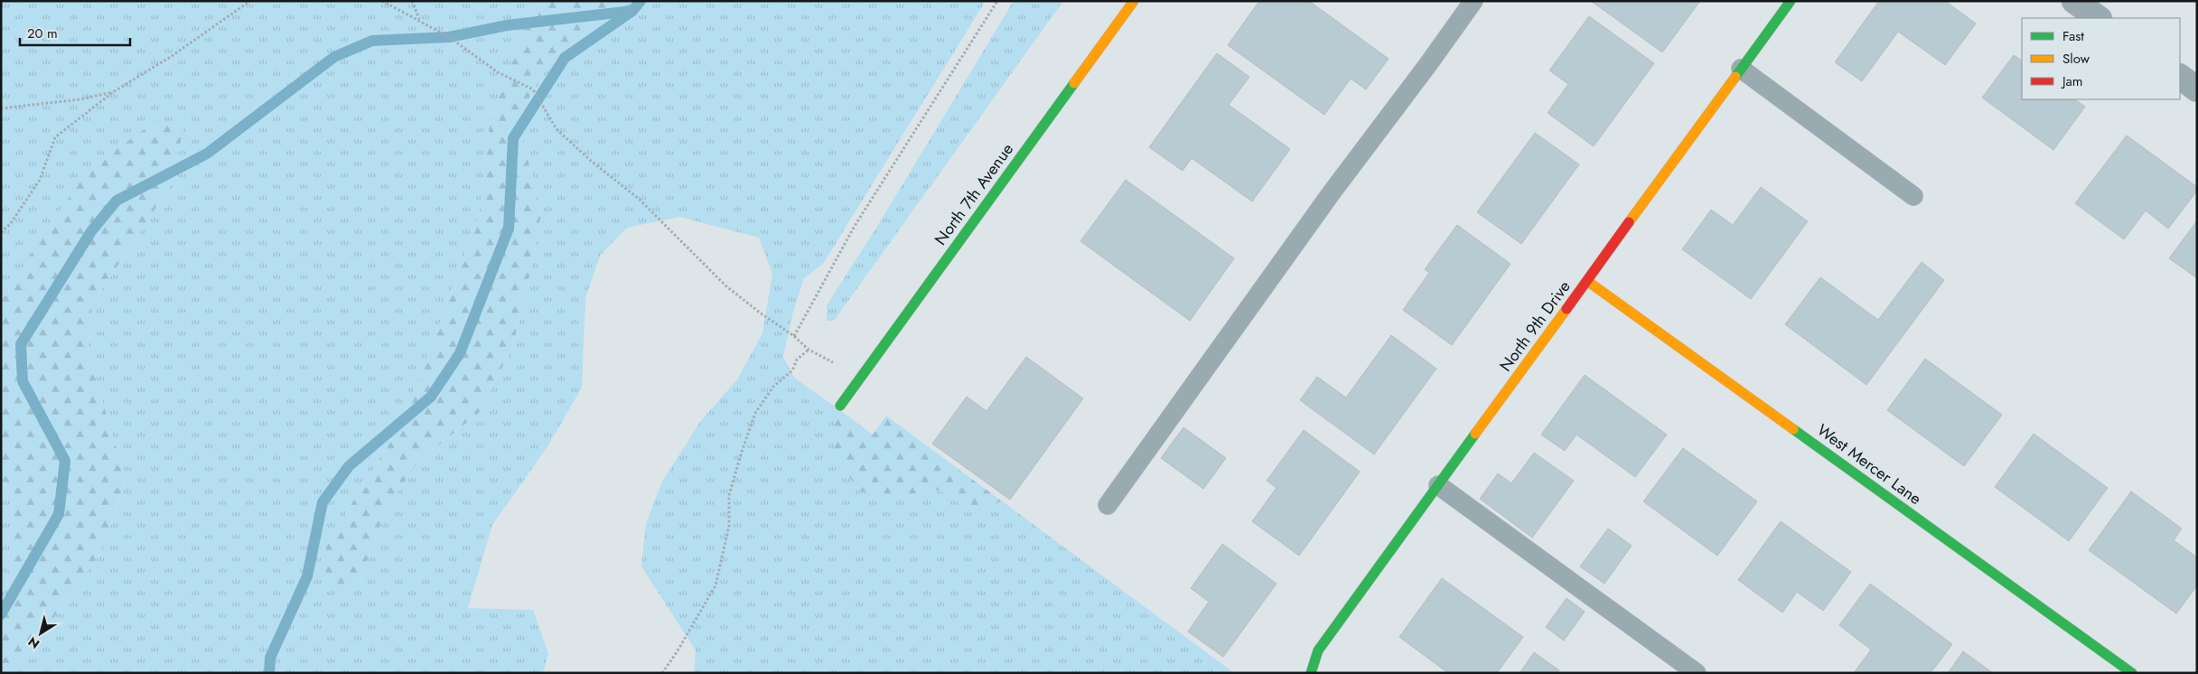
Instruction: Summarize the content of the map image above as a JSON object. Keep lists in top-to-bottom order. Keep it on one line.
{"streets":{"street":["North 7th Avenue","North 9th Drive","West Mercer Lane"]},"crossings":[["North 9th Drive","West Mercer Lane"]],"legend":["Fast","Slow","Jam"],"scale_bar":"20 m","north":"bottom left"}
